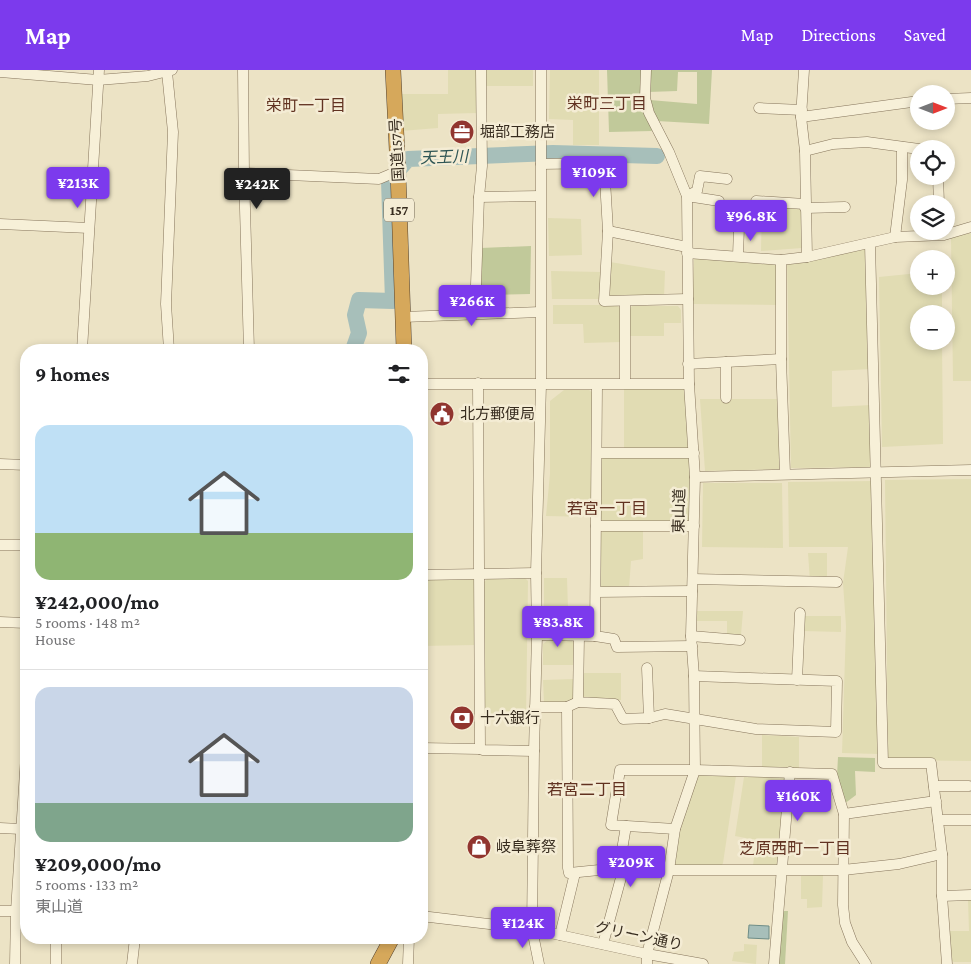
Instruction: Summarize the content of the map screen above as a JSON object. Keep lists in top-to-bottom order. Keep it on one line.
{"streets":{"highway":["国道157号","157"],"street":["東山道","グリーン通り"]},"crossings":[["東山道","グリーン通り"]],"districts":["栄町三丁目","栄町一丁目","若宮一丁目","若宮二丁目","芝原西町一丁目"],"water":["天王川"],"places":{"office":["堀部工務店"],"public building":["北方郵便局"],"bank":["十六銀行"],"shop":["岐阜葬祭"]},"north":"right","page":{"header":"Map","nav":["Map","Directions","Saved"],"map_buttons":["+","−"],"price":["¥109K","¥213K","¥242K","¥96.8K","¥266K","¥83.8K","¥160K","¥209K","¥124K"],"heading":"9 homes","list":[{"name":"¥242,000/mo","note":"5 rooms · 148 m² · House"},{"name":"¥209,000/mo","note":"5 rooms · 133 m² · 東山道"}]}}
